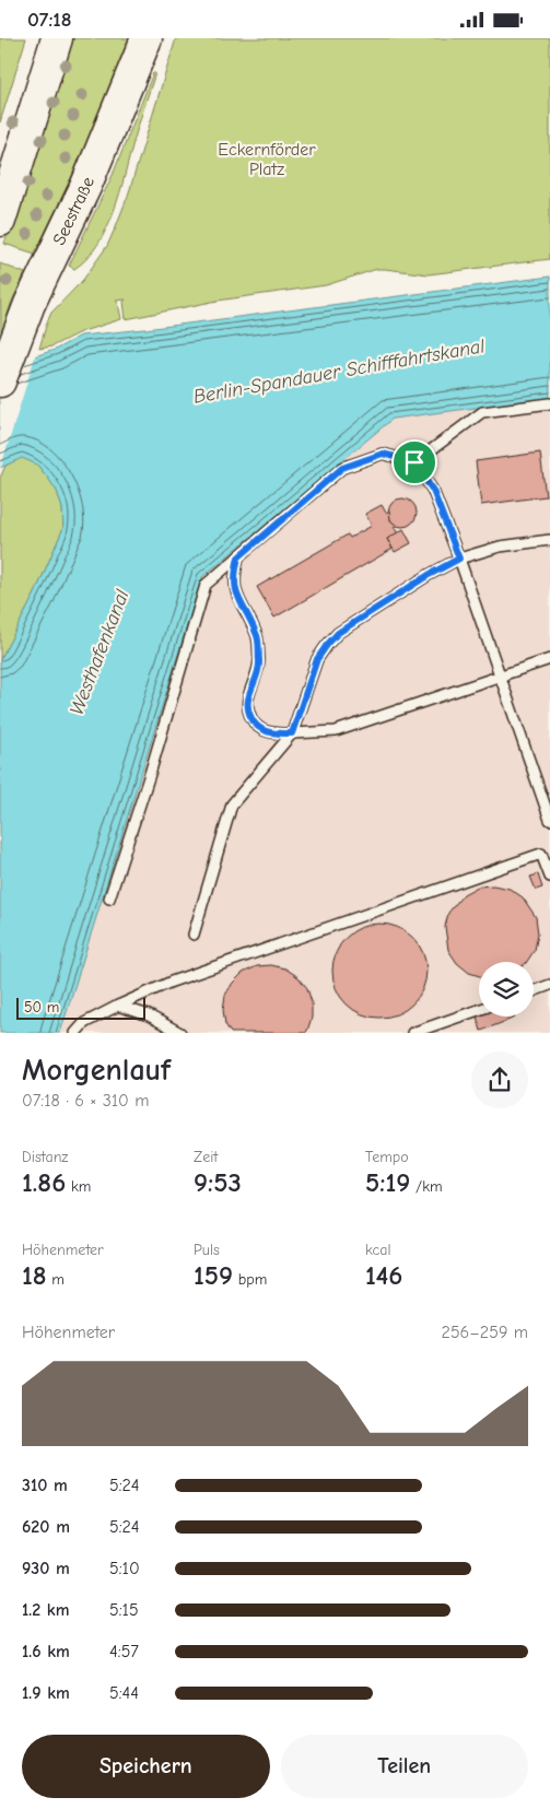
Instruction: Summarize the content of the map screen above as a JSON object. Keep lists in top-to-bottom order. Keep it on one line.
{"streets":{"main road":["Seestraße"]},"water":["Berlin-Spandauer Schifffahrtskanal","Westhafenkanal"],"parks":["Eckernförder Platz"],"scale_bar":"50 m","page":{"status":"07:18","scale":"50 m","heading":["Morgenlauf","07:18 · 6 × 310 m"],"stats":[["Distanz","1.86 km"],["Zeit","9:53"],["Tempo","5:19 /km"],["Höhenmeter","18 m"],["Puls","159 bpm"],["kcal","146"]],"chart":["Höhenmeter","256–259 m"],"list":[{"name":"310 m","note":"5:24"},{"name":"620 m","note":"5:24"},{"name":"930 m","note":"5:10"},{"name":"1.2 km","note":"5:15"},{"name":"1.6 km","note":"4:57"},{"name":"1.9 km","note":"5:44"}],"buttons":["Speichern","Teilen"]}}
